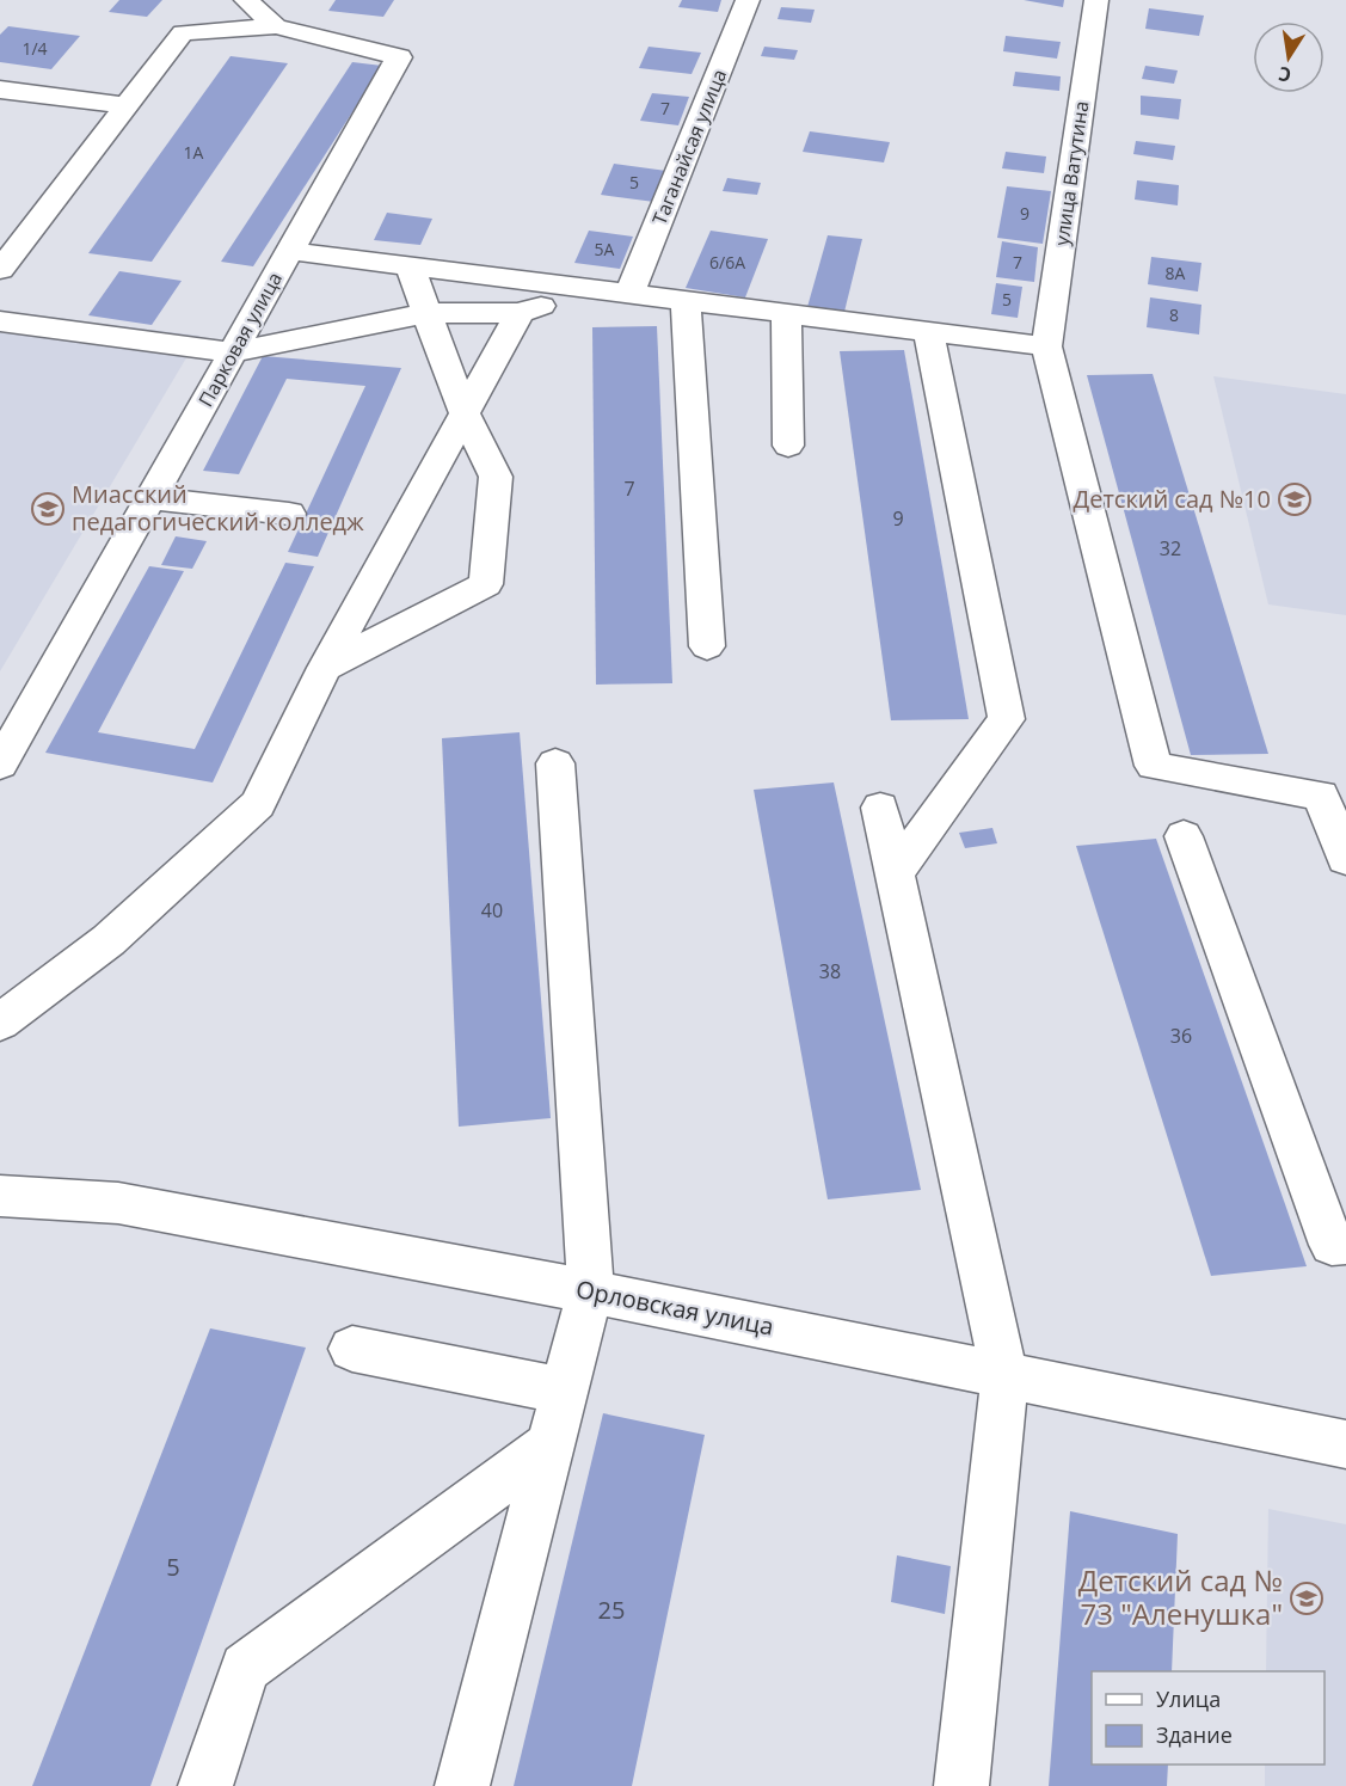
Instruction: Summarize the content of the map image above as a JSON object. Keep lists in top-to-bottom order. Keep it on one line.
{"streets":{"street":["Таганайсая улица","улица Ватутина","Парковая улица","Орловская улица"]},"places":{"school or university":["Детский сад №10","Миасский педагогический колледж","Детский сад № 73 \"Аленушка\""]},"house_numbers":["1/4","7","1А","5","9","5А","6/6А","7","8А","5","8","7","9","32","40","38","36","5","25"],"legend":["Улица","Здание"],"north":"bottom"}
